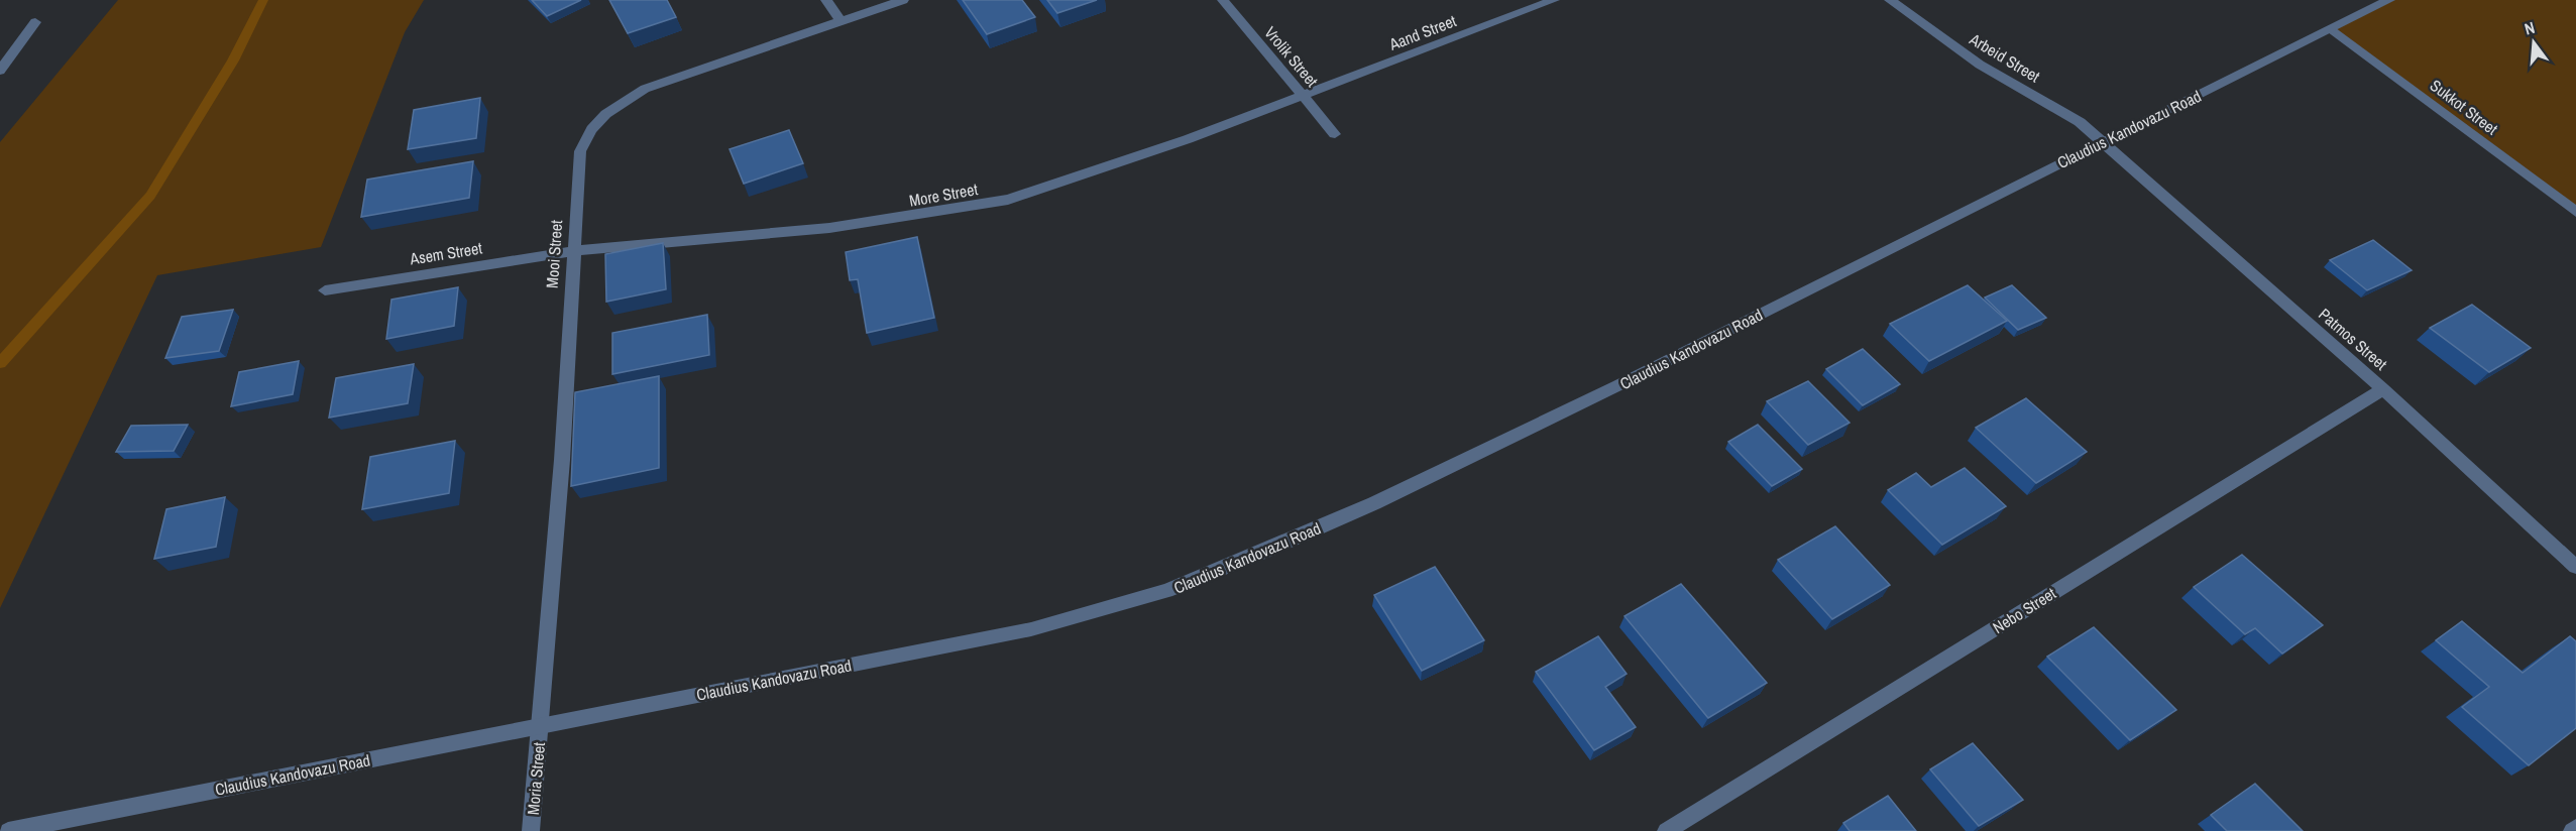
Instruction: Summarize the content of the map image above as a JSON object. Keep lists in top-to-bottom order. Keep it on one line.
{"streets":{"street":["Aand Street","Vrolik Street","Arbeid Street","Sukkot Street","Claudius Kandovazu Road","More Street","Asem Street","Mooi Street","Patmos Street","Nebo Street","Moria Street"]},"crossings":[["Aand Street","Vrolik Street"],["Aand Street","More Street"],["Vrolik Street","More Street"],["Arbeid Street","Claudius Kandovazu Road"],["Arbeid Street","Patmos Street"],["Sukkot Street","Claudius Kandovazu Road"],["Claudius Kandovazu Road","Mooi Street"],["Claudius Kandovazu Road","Patmos Street"],["Claudius Kandovazu Road","Moria Street"],["More Street","Asem Street"],["More Street","Mooi Street"],["Asem Street","Mooi Street"],["Mooi Street","Moria Street"],["Patmos Street","Nebo Street"]],"north":"top"}
